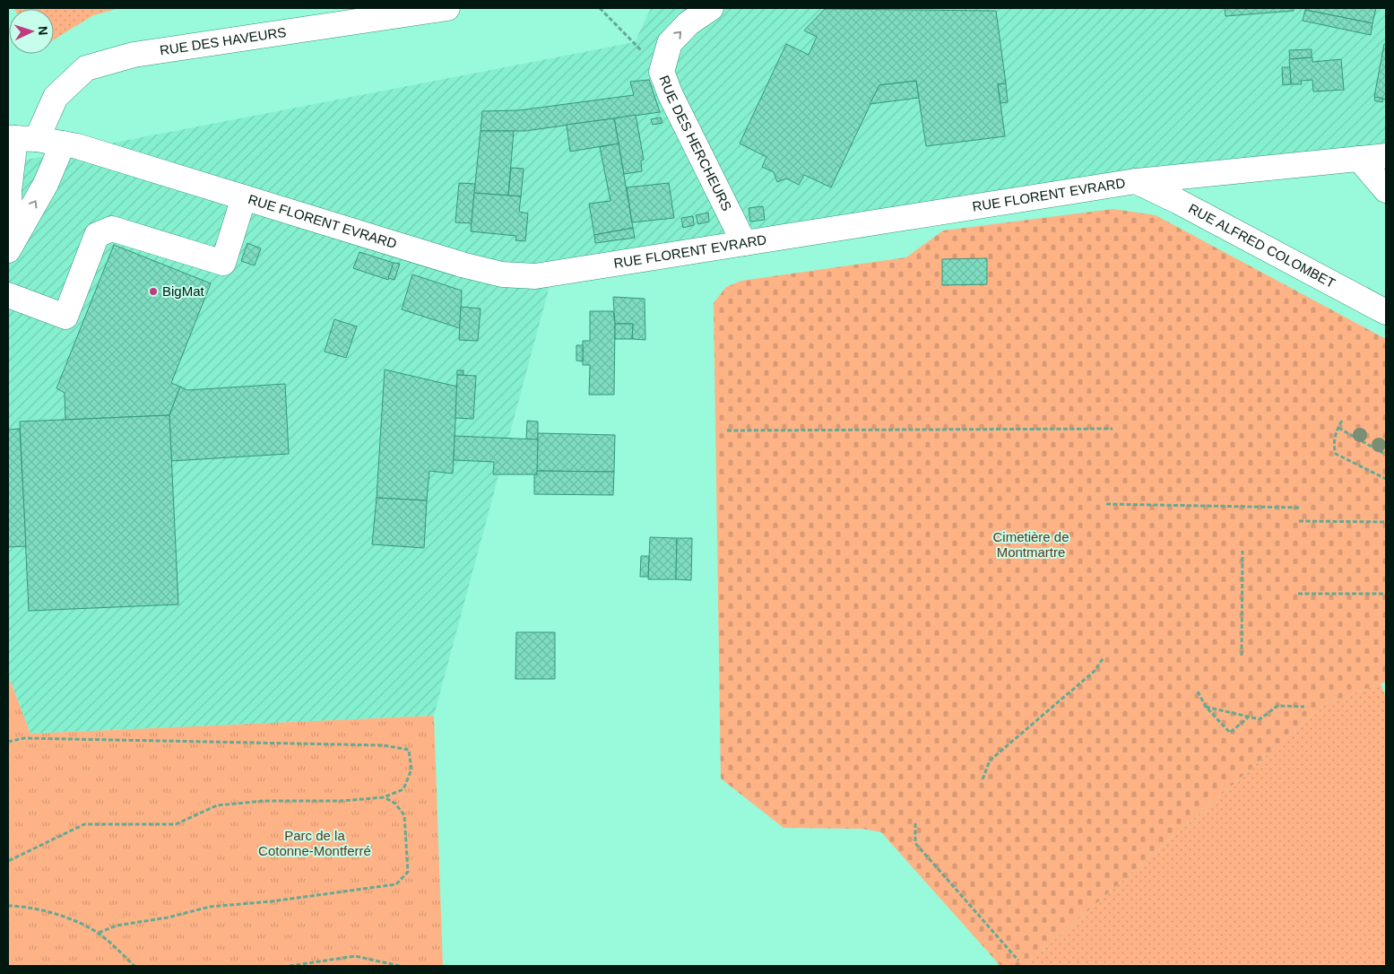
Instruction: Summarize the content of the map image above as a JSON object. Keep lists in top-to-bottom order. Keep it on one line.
{"streets":{"street":["RUE DES HAVEURS","RUE DES HERCHEURS","RUE FLORENT EVRARD","RUE ALFRED COLOMBET"]},"crossings":[["RUE DES HAVEURS","RUE FLORENT EVRARD"],["RUE DES HERCHEURS","RUE FLORENT EVRARD"],["RUE FLORENT EVRARD","RUE ALFRED COLOMBET"]],"parks":["Cimetière de Montmartre","Parc de la Cotonne-Montferré"],"places":["BigMat"],"north":"right"}
